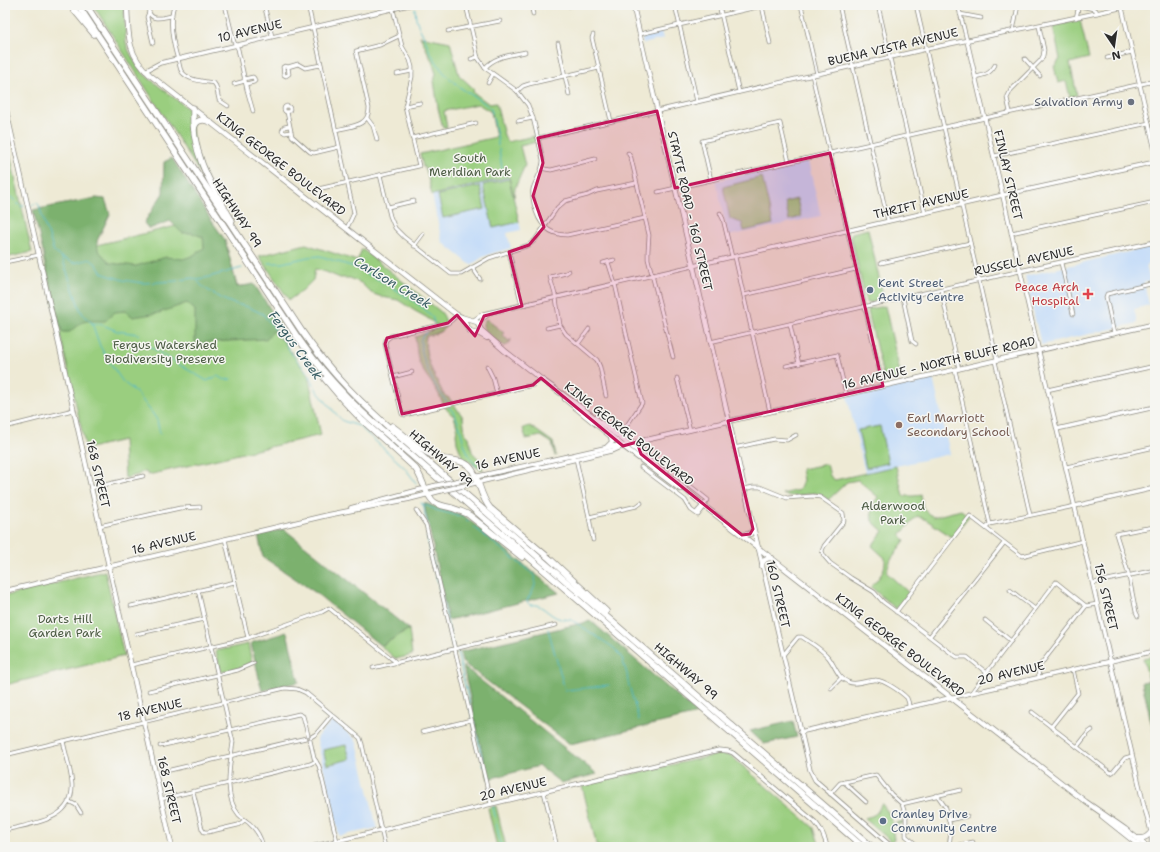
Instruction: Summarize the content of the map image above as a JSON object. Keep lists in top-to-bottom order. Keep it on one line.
{"streets":{"highway":["HIGHWAY 99"],"main road":["KING GEORGE BOULEVARD","STAYTE ROAD - 160 STREET","16 AVENUE - NORTH BLUFF ROAD","16 AVENUE","168 STREET","160 STREET"],"street":["10 AVENUE","BUENA VISTA AVENUE","FINLAY STREET","THRIFT AVENUE","RUSSELL AVENUE","156 STREET","20 AVENUE","18 AVENUE"]},"crossings":[["10 AVENUE","KING GEORGE BOULEVARD"],["BUENA VISTA AVENUE","FINLAY STREET"],["BUENA VISTA AVENUE","STAYTE ROAD - 160 STREET"],["KING GEORGE BOULEVARD","THRIFT AVENUE"],["KING GEORGE BOULEVARD","16 AVENUE"],["KING GEORGE BOULEVARD","160 STREET"],["KING GEORGE BOULEVARD","156 STREET"],["KING GEORGE BOULEVARD","20 AVENUE"],["FINLAY STREET","THRIFT AVENUE"],["FINLAY STREET","RUSSELL AVENUE"],["FINLAY STREET","16 AVENUE - NORTH BLUFF ROAD"],["FINLAY STREET","156 STREET"],["THRIFT AVENUE","STAYTE ROAD - 160 STREET"],["STAYTE ROAD - 160 STREET","RUSSELL AVENUE"],["STAYTE ROAD - 160 STREET","16 AVENUE - NORTH BLUFF ROAD"],["STAYTE ROAD - 160 STREET","16 AVENUE"],["STAYTE ROAD - 160 STREET","160 STREET"],["16 AVENUE - NORTH BLUFF ROAD","16 AVENUE"],["16 AVENUE - NORTH BLUFF ROAD","160 STREET"],["16 AVENUE - NORTH BLUFF ROAD","156 STREET"],["16 AVENUE","168 STREET"],["16 AVENUE","160 STREET"],["168 STREET","18 AVENUE"],["160 STREET","20 AVENUE"],["156 STREET","20 AVENUE"]],"water":["Carlson Creek","Fergus Creek"],"parks":["South Meridian Park","Fergus Watershed Biodiversity Preserve","Alderwood Park","Darts Hill Garden Park"],"places":{"other":["Salvation Army","Kent Street Activity Centre","Earl Marriott Secondary School","Cranley Drive Community Centre"],"health":["Peace Arch Hospital"]},"north":"bottom"}
